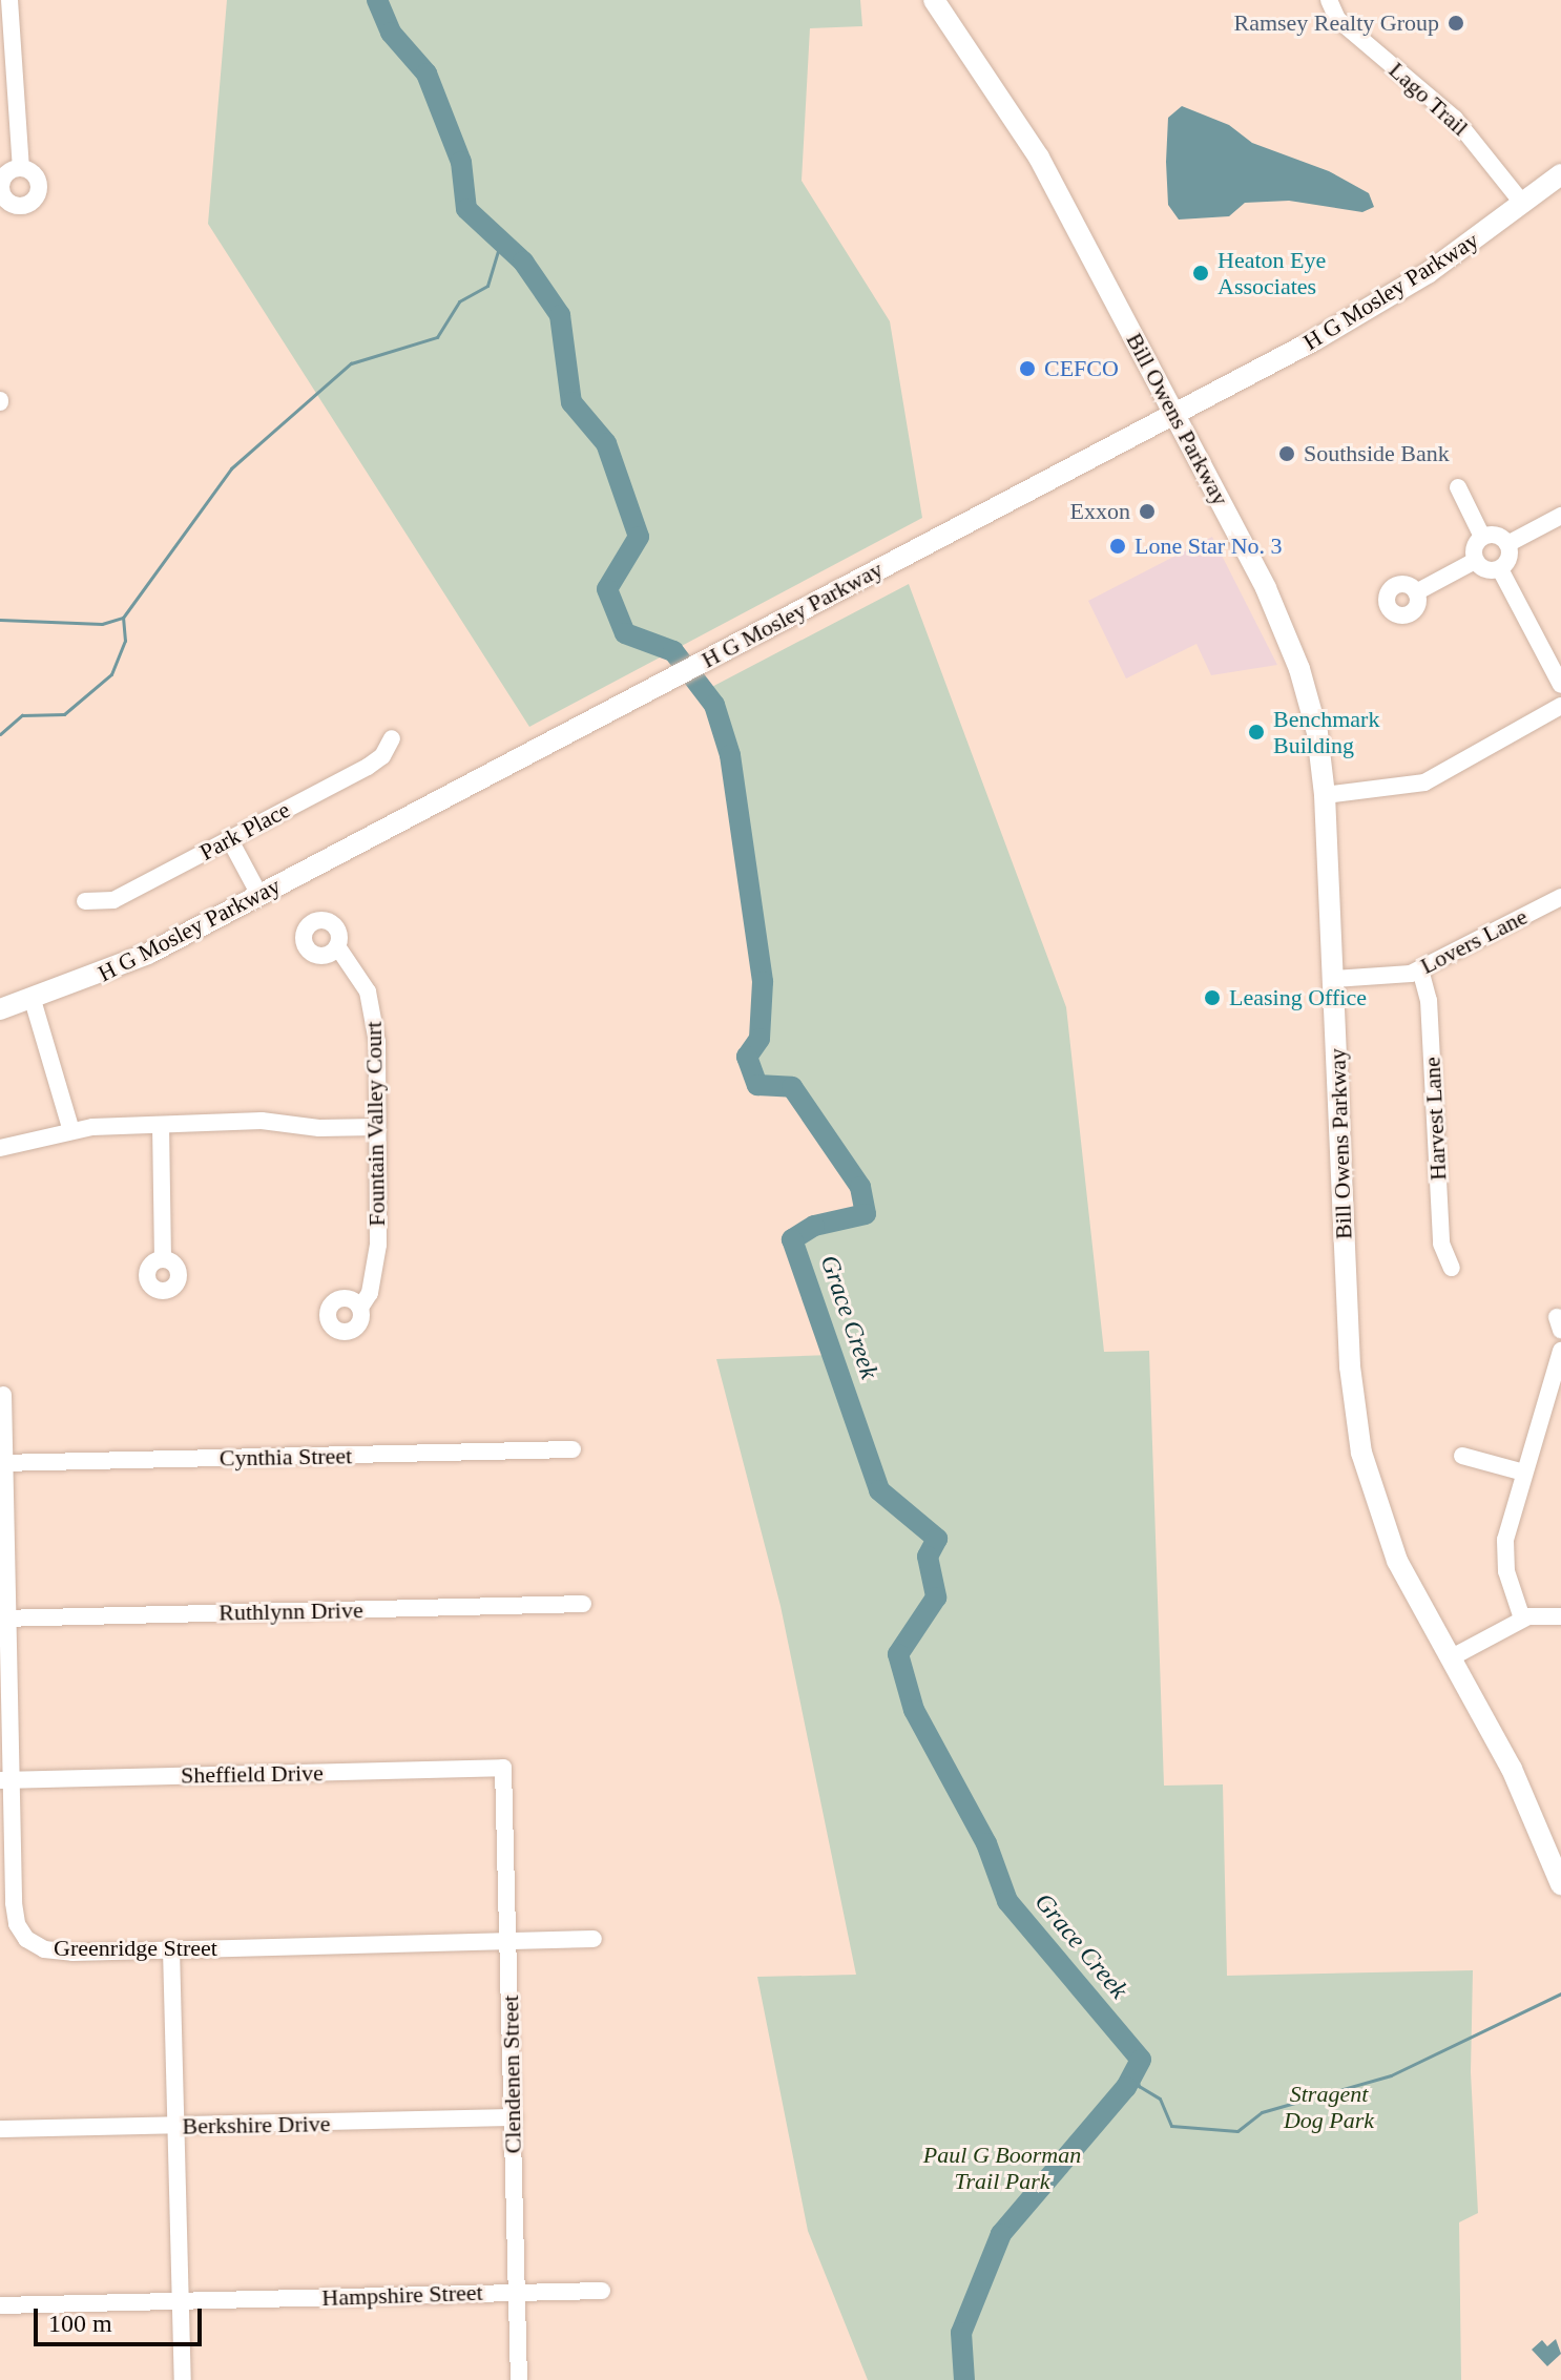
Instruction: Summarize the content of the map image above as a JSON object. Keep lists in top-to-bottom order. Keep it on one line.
{"streets":{"main road":["H G Mosley Parkway","Bill Owens Parkway"],"street":["Lago Trail","Park Place","Lovers Lane","Harvest Lane","Fountain Valley Court","Cynthia Street","Ruthlynn Drive","Sheffield Drive","Greenridge Street","Clendenen Street","Berkshire Drive","Hampshire Street"]},"crossings":[["Lago Trail","H G Mosley Parkway"],["H G Mosley Parkway","Bill Owens Parkway"],["Bill Owens Parkway","Lovers Lane"],["Lovers Lane","Harvest Lane"],["Cynthia Street","Greenridge Street"],["Ruthlynn Drive","Greenridge Street"],["Sheffield Drive","Greenridge Street"],["Sheffield Drive","Clendenen Street"],["Greenridge Street","Clendenen Street"],["Clendenen Street","Berkshire Drive"],["Clendenen Street","Hampshire Street"]],"water":["Grace Creek"],"parks":["Stragent Dog Park","Paul G Boorman Trail Park"],"places":["Ramsey Realty Group","Heaton Eye Associates","CEFCO","Southside Bank","Exxon","Lone Star No. 3","Benchmark Building","Leasing Office"],"scale_bar":"100 m"}
